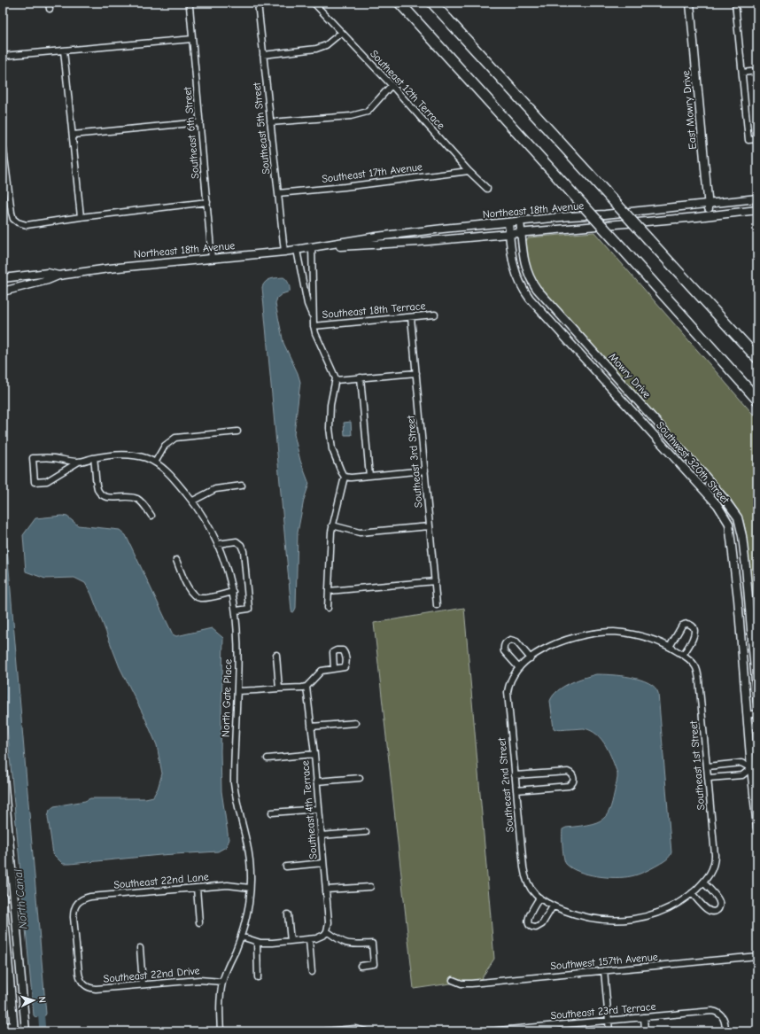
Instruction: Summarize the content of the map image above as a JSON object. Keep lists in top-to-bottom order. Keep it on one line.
{"streets":{"street":["Southeast 12th Terrace","East Mowry Drive","Southeast 5th Street","Southeast 6th Street","Southeast 17th Avenue","Northeast 18th Avenue","Southeast 18th Terrace","Mowry Drive","Southeast 3rd Street","Southwest 320th Street","North Gate Place","Southeast 1st Street","Southeast 2nd Street","Southeast 4th Terrace","Southeast 22nd Lane","Southwest 157th Avenue","Southeast 22nd Drive","Southeast 23rd Terrace"]},"crossings":[["Southeast 12th Terrace","Southeast 17th Avenue"],["East Mowry Drive","Northeast 18th Avenue"],["Southeast 5th Street","Southeast 17th Avenue"],["Southeast 5th Street","Northeast 18th Avenue"],["Southeast 6th Street","Northeast 18th Avenue"],["Northeast 18th Avenue","Mowry Drive"],["Northeast 18th Avenue","Southwest 320th Street"],["Southeast 18th Terrace","Southeast 3rd Street"],["North Gate Place","Southeast 22nd Lane"],["North Gate Place","Southeast 22nd Drive"],["Southeast 1st Street","Southeast 2nd Street"],["Southeast 22nd Lane","Southeast 22nd Drive"]],"water":["North Canal"],"north":"right"}
